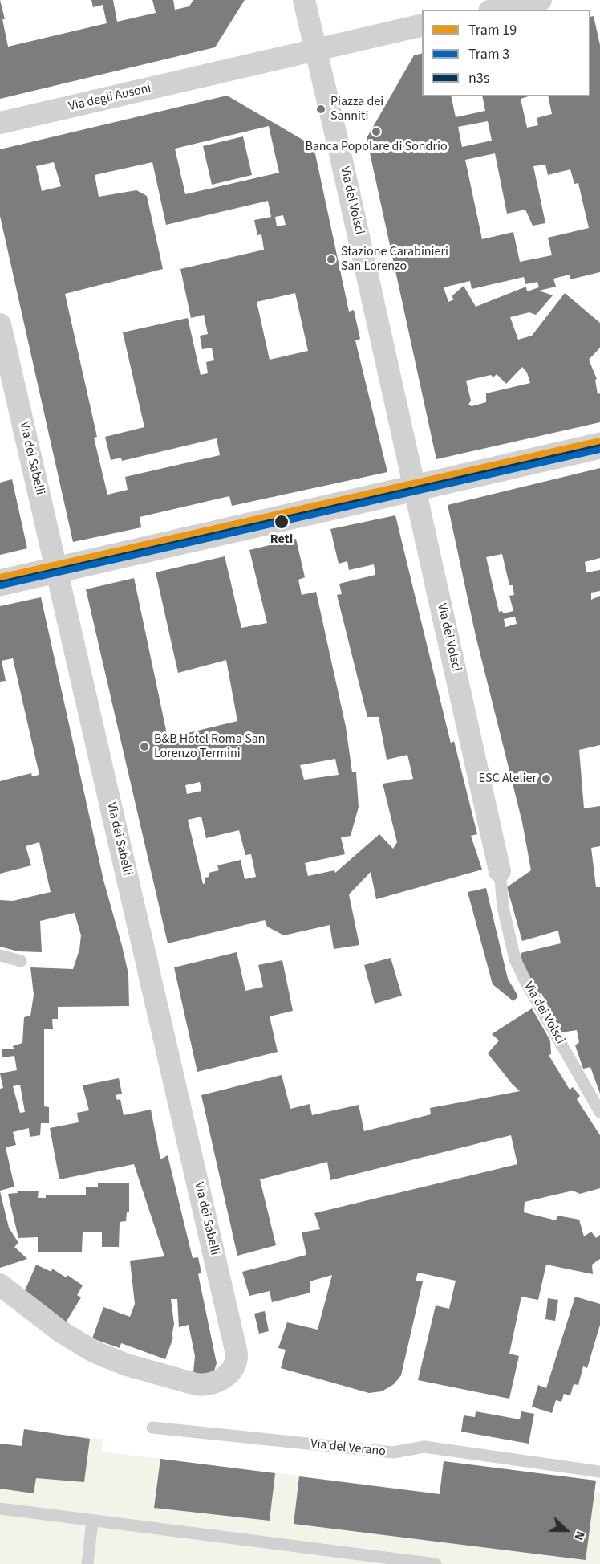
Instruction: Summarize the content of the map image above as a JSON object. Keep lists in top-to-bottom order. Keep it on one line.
{"streets":{"street":["Via degli Ausoni","Via dei Volsci","Via dei Sabelli"],"lane":["Via del Verano"]},"crossings":[["Via degli Ausoni","Via dei Volsci"]],"places":["Piazza dei Sanniti","Banca Popolare di Sondrio","Stazione Carabinieri San Lorenzo","Reti","B&B Hotel Roma San Lorenzo Termini","ESC Atelier"],"lines":["tram line 19","transit line n3s","tram line 3"],"legend":["Tram 19","Tram 3","n3s"],"north":"right"}
